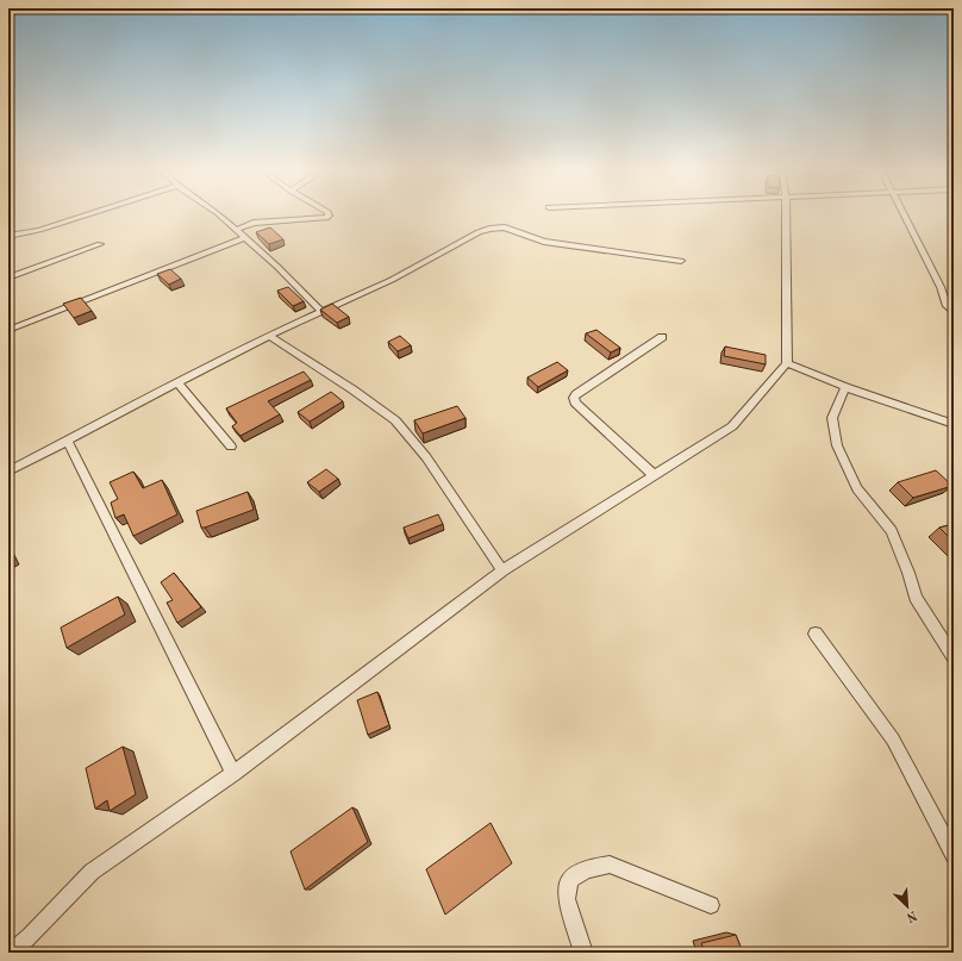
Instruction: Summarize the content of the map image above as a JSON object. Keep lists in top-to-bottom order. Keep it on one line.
{"north":"bottom right"}
